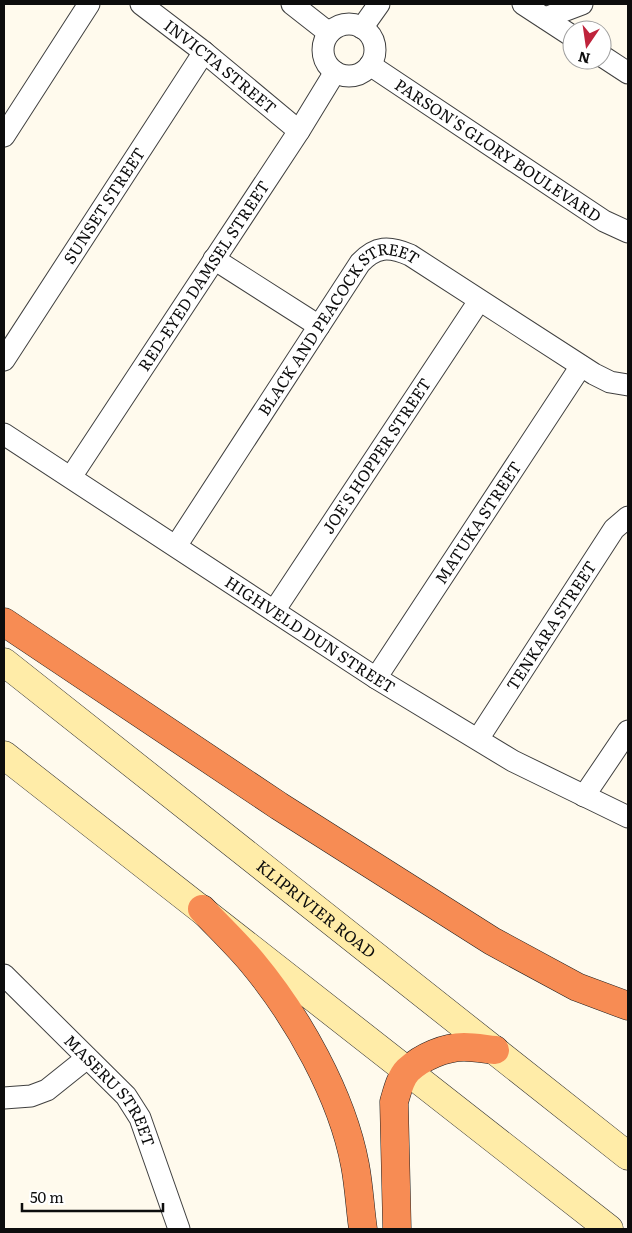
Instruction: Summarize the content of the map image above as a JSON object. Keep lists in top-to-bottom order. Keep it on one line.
{"streets":{"main road":["KLIPRIVIER ROAD"],"street":["INVICTA STREET","PARSON'S GLORY BOULEVARD","SUNSET STREET","RED-EYED DAMSEL STREET","BLACK AND PEACOCK STREET","JOE'S HOPPER STREET","MATUKA STREET","TENKARA STREET","HIGHVELD DUN STREET","MASERU STREET"]},"crossings":[["INVICTA STREET","SUNSET STREET"],["INVICTA STREET","RED-EYED DAMSEL STREET"],["PARSON'S GLORY BOULEVARD","RED-EYED DAMSEL STREET"],["RED-EYED DAMSEL STREET","HIGHVELD DUN STREET"],["BLACK AND PEACOCK STREET","JOE'S HOPPER STREET"],["BLACK AND PEACOCK STREET","MATUKA STREET"],["BLACK AND PEACOCK STREET","HIGHVELD DUN STREET"],["JOE'S HOPPER STREET","HIGHVELD DUN STREET"],["MATUKA STREET","HIGHVELD DUN STREET"],["TENKARA STREET","HIGHVELD DUN STREET"]],"scale_bar":"50 m","north":"bottom"}
